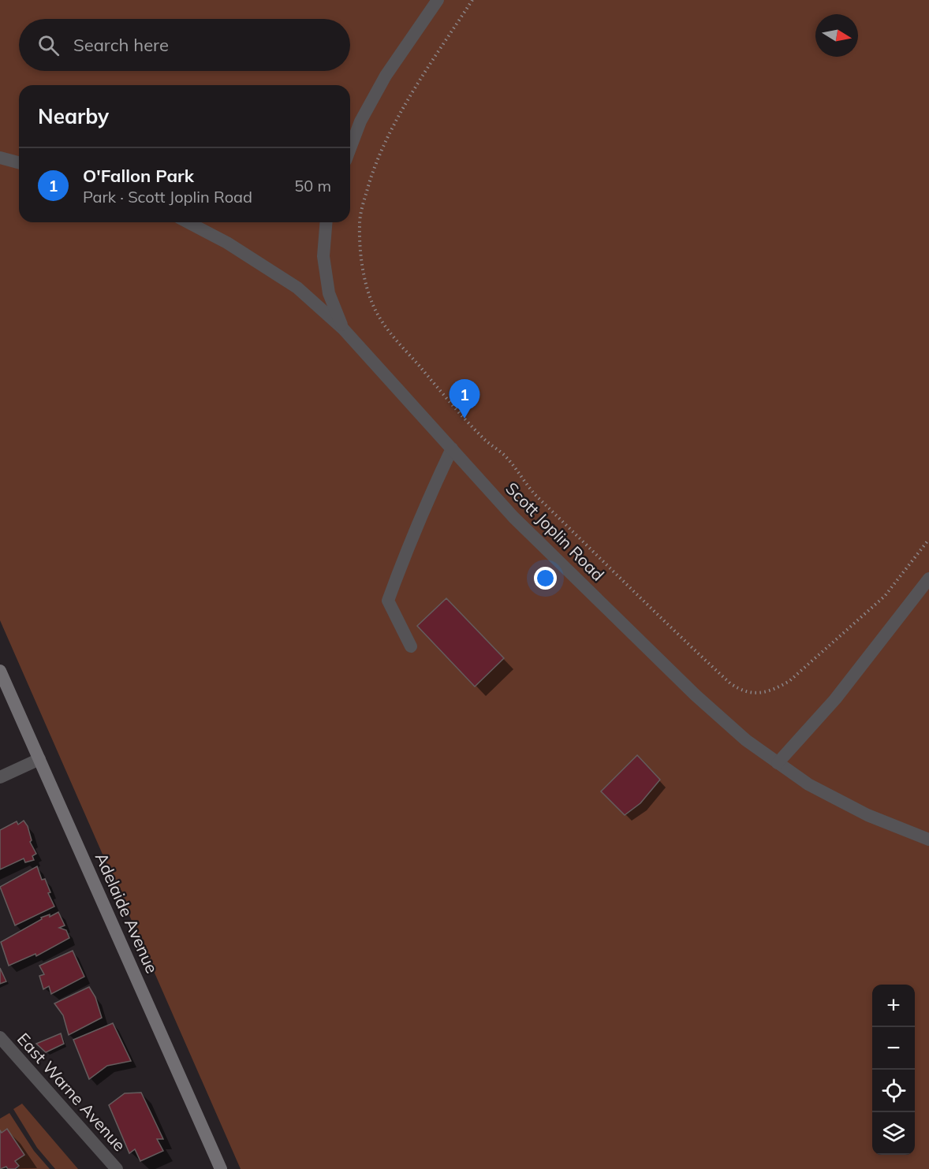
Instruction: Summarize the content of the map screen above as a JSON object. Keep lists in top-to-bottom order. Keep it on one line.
{"streets":{"main road":["Adelaide Avenue"],"street":["Scott Joplin Road","East Warne Avenue"]},"north":"right","page":{"search":"Search here","heading":"Nearby","list":[{"mark":"1","name":"O'Fallon Park","note":"Park · Scott Joplin Road","value":"50 m"}],"pins":"1","map_buttons":["+","−"]}}
